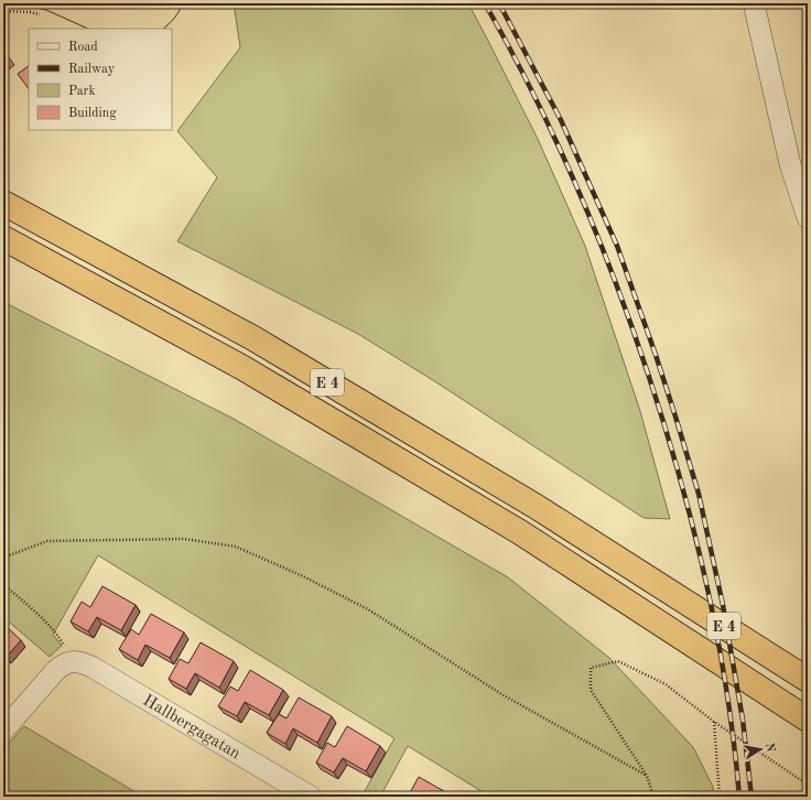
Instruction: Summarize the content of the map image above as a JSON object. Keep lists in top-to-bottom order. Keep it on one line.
{"streets":{"highway":["E 4"],"street":["Hallbergagatan"]},"legend":["Road","Railway","Park","Building"],"north":"right"}
